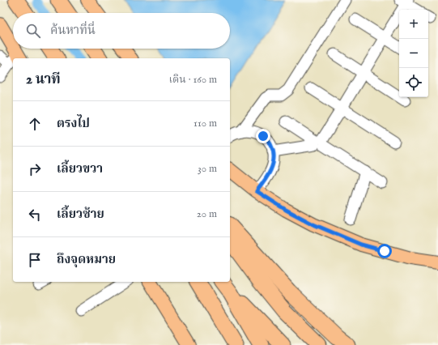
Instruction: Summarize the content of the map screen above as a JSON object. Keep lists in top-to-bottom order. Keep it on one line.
{"page":{"map_buttons":["+","−"],"search":"ค้นหาที่นี่","heading":["2 นาที","เดิน · 160 m"],"list":[["ตรงไป","110 m"],["เลี้ยวขวา","30 m"],["เลี้ยวซ้าย","20 m"],"ถึงจุดหมาย"]}}
